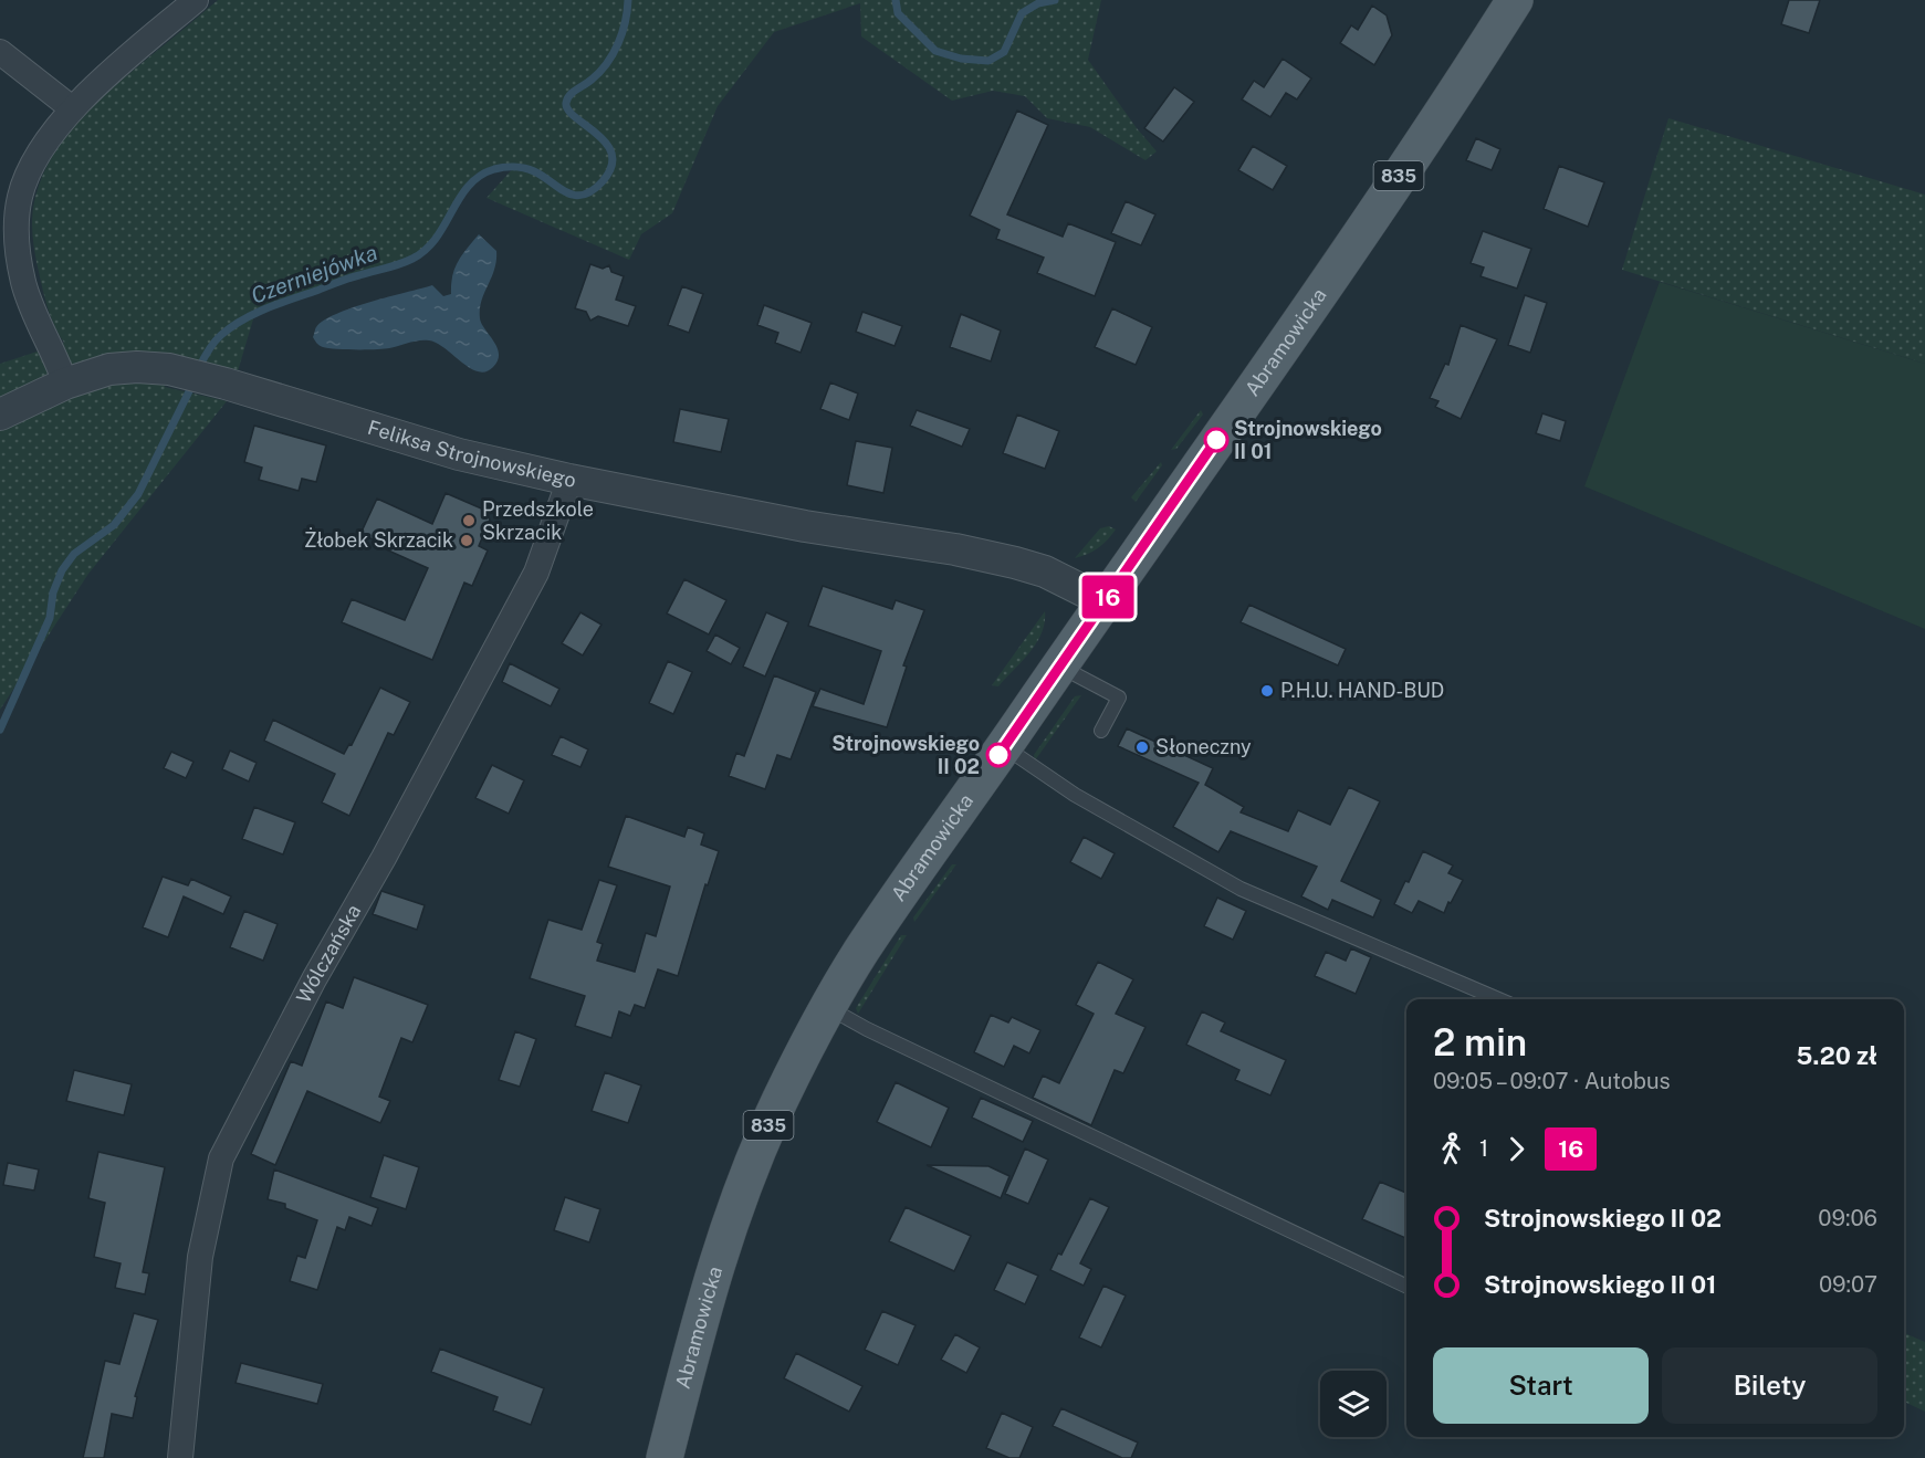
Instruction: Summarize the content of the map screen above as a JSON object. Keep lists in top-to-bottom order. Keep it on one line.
{"streets":{"main road":["835","Abramowicka"],"street":["Feliksa Strojnowskiego","Wólczańska"]},"crossings":[["Abramowicka","Feliksa Strojnowskiego"],["Feliksa Strojnowskiego","Wólczańska"]],"water":["Czerniejówka"],"places":["Strojnowskiego II 01","Przedszkole Skrzacik","Żłobek Skrzacik","P.H.U. HAND-BUD","Słoneczny","Strojnowskiego II 02"],"lines":["bus line 16"],"page":{"on_map":"16","heading":["2 min","09:05 – 09:07 · Autobus","5.20 zł"],"legs":["1","16"],"list":[{"name":"Strojnowskiego II 02","value":"09:06"},{"name":"Strojnowskiego II 01","value":"09:07"}],"buttons":["Start","Bilety"]}}
